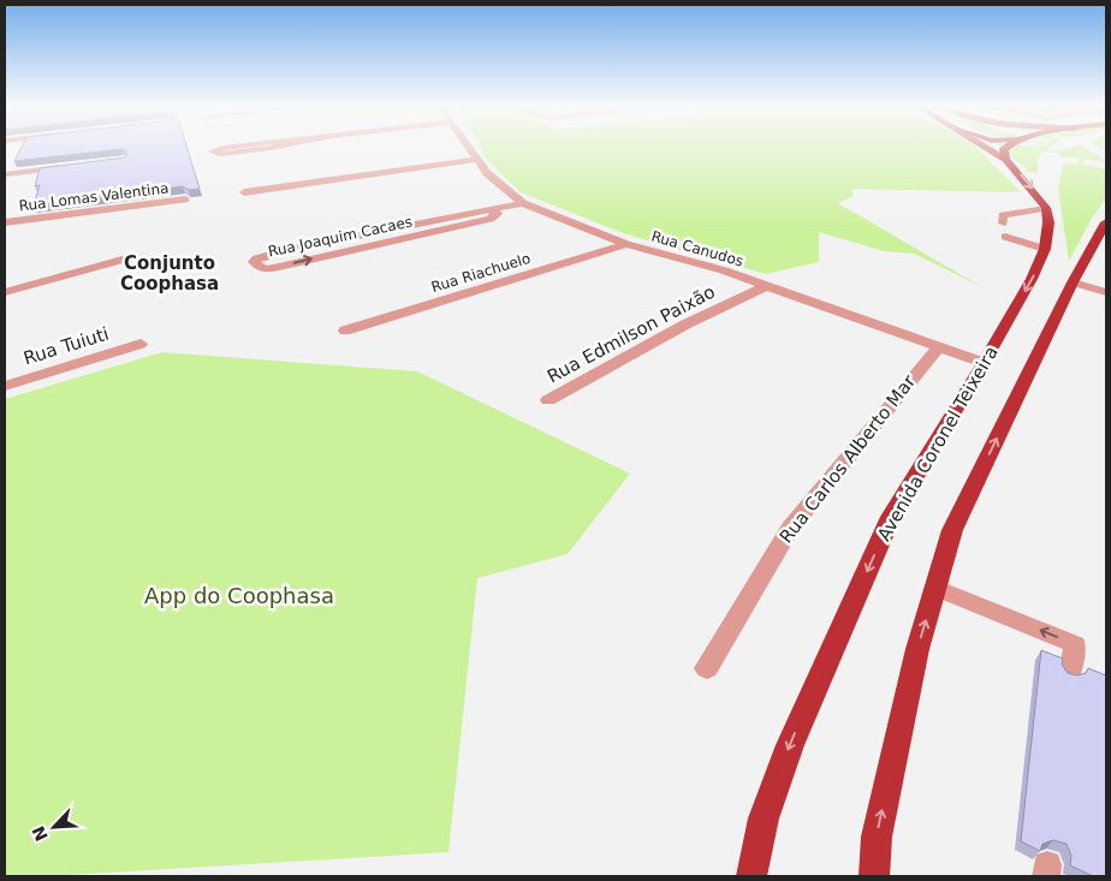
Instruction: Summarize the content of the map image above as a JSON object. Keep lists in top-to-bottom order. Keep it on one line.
{"streets":{"highway":["Avenida Coronel Teixeira"],"street":["Rua Lomas Valentina","Rua Joaquim Cacaes","Rua Canudos","Rua Riachuelo","Rua Edmilson Paixão","Rua Tuiuti","Rua Carlos Alberto Mar"]},"crossings":[["Rua Joaquim Cacaes","Rua Canudos"],["Rua Canudos","Rua Riachuelo"],["Rua Canudos","Rua Edmilson Paixão"],["Rua Canudos","Avenida Coronel Teixeira"],["Rua Canudos","Rua Carlos Alberto Mar"]],"districts":["Conjunto Coophasa"],"parks":["App do Coophasa"],"north":"bottom left"}
